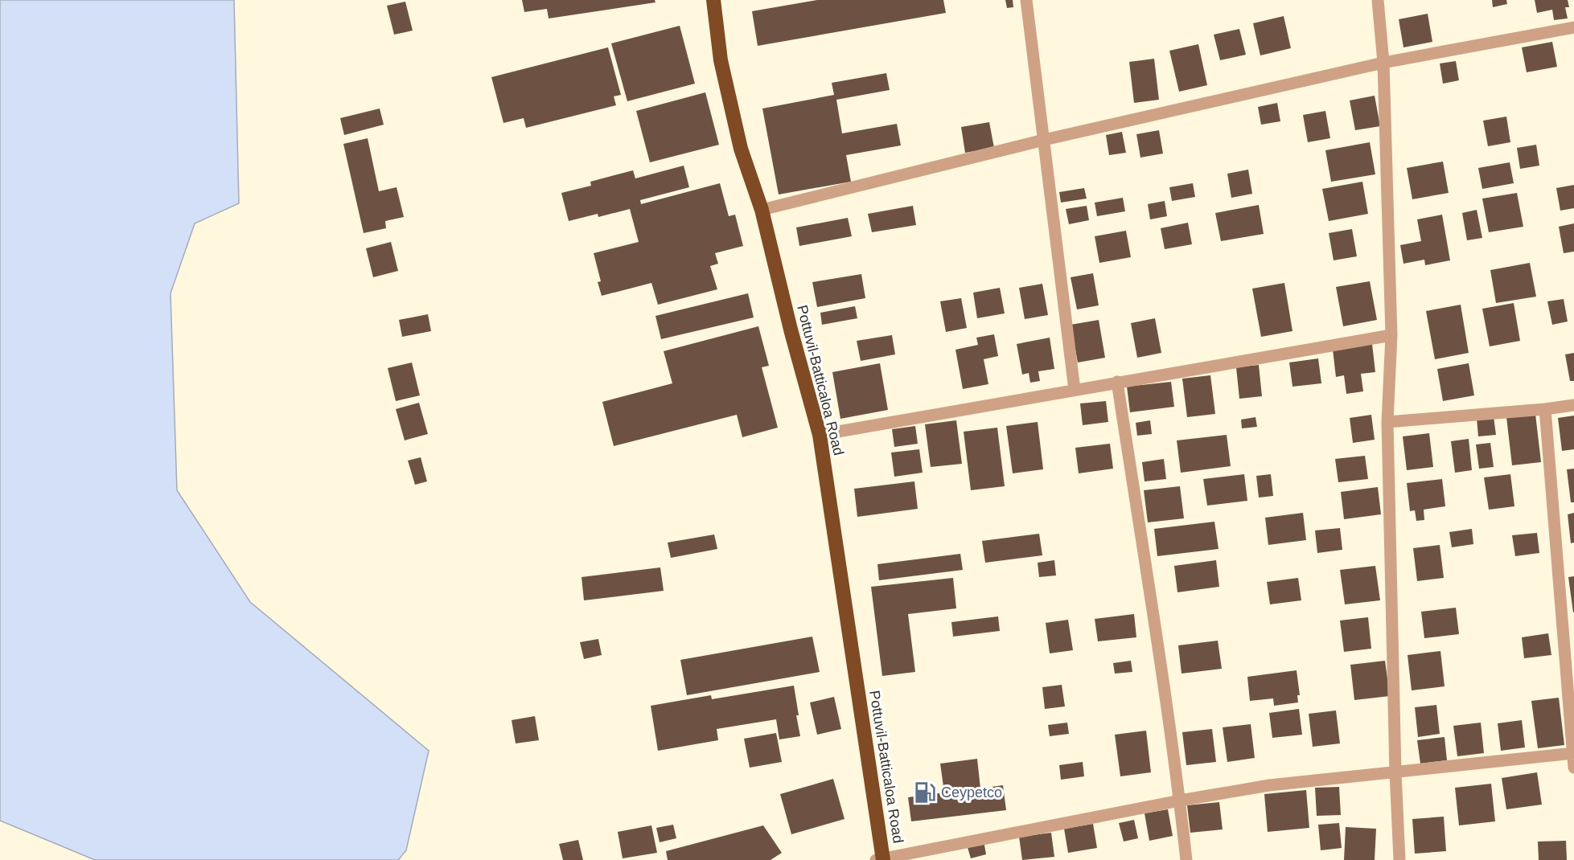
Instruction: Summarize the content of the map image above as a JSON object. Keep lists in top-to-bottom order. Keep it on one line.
{"streets":{"highway":["Pottuvil-Batticaloa Road"]},"places":{"fuel station":["Ceypetco"]}}
